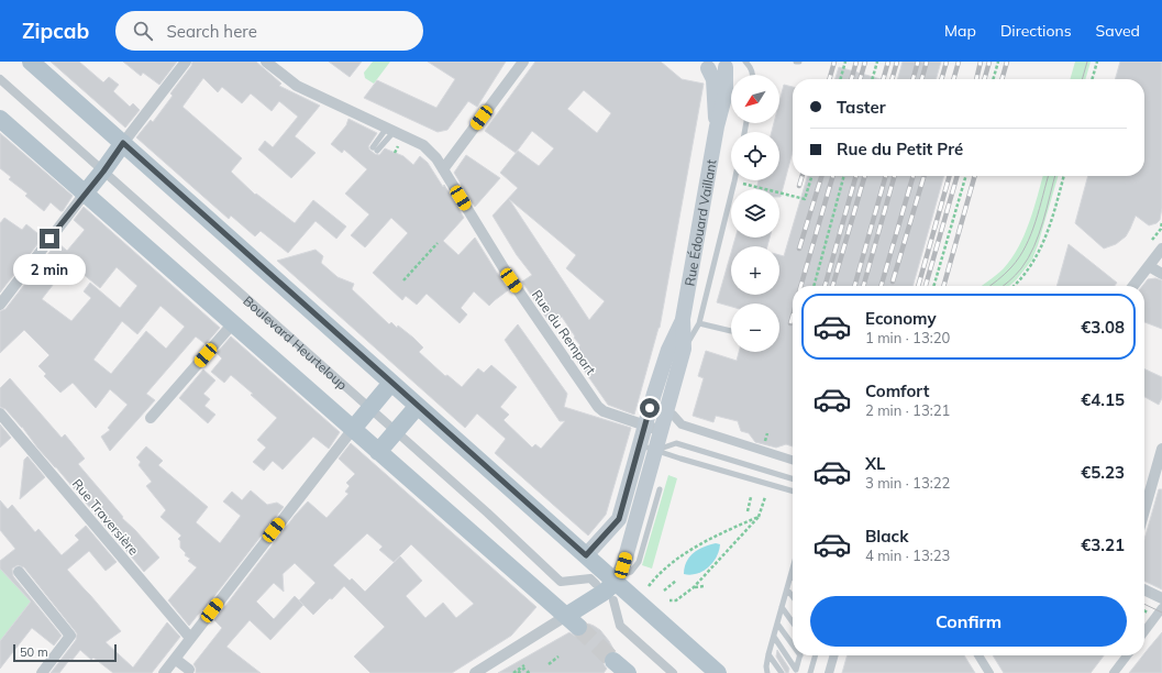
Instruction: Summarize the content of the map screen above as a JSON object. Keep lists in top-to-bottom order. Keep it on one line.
{"streets":{"main road":["Rue Édouard Vaillant","Boulevard Heurteloup"],"street":["Rue du Rempart","Rue Traversière"]},"crossings":[["Rue Édouard Vaillant","Rue du Rempart"]],"scale_bar":"50 m","north":"bottom left","page":{"header":"Zipcab","search":"Search here","nav":["Map","Directions","Saved"],"map_buttons":["+","−"],"banner":["Taster","Rue du Petit Pré"],"bubble":"2 min","list":[{"name":"Economy","note":"1 min · 13:20","value":"€3.08"},{"name":"Comfort","note":"2 min · 13:21","value":"€4.15"},{"name":"XL","note":"3 min · 13:22","value":"€5.23"},{"name":"Black","note":"4 min · 13:23","value":"€3.21"}],"buttons":"Confirm","scale":"50 m"}}
